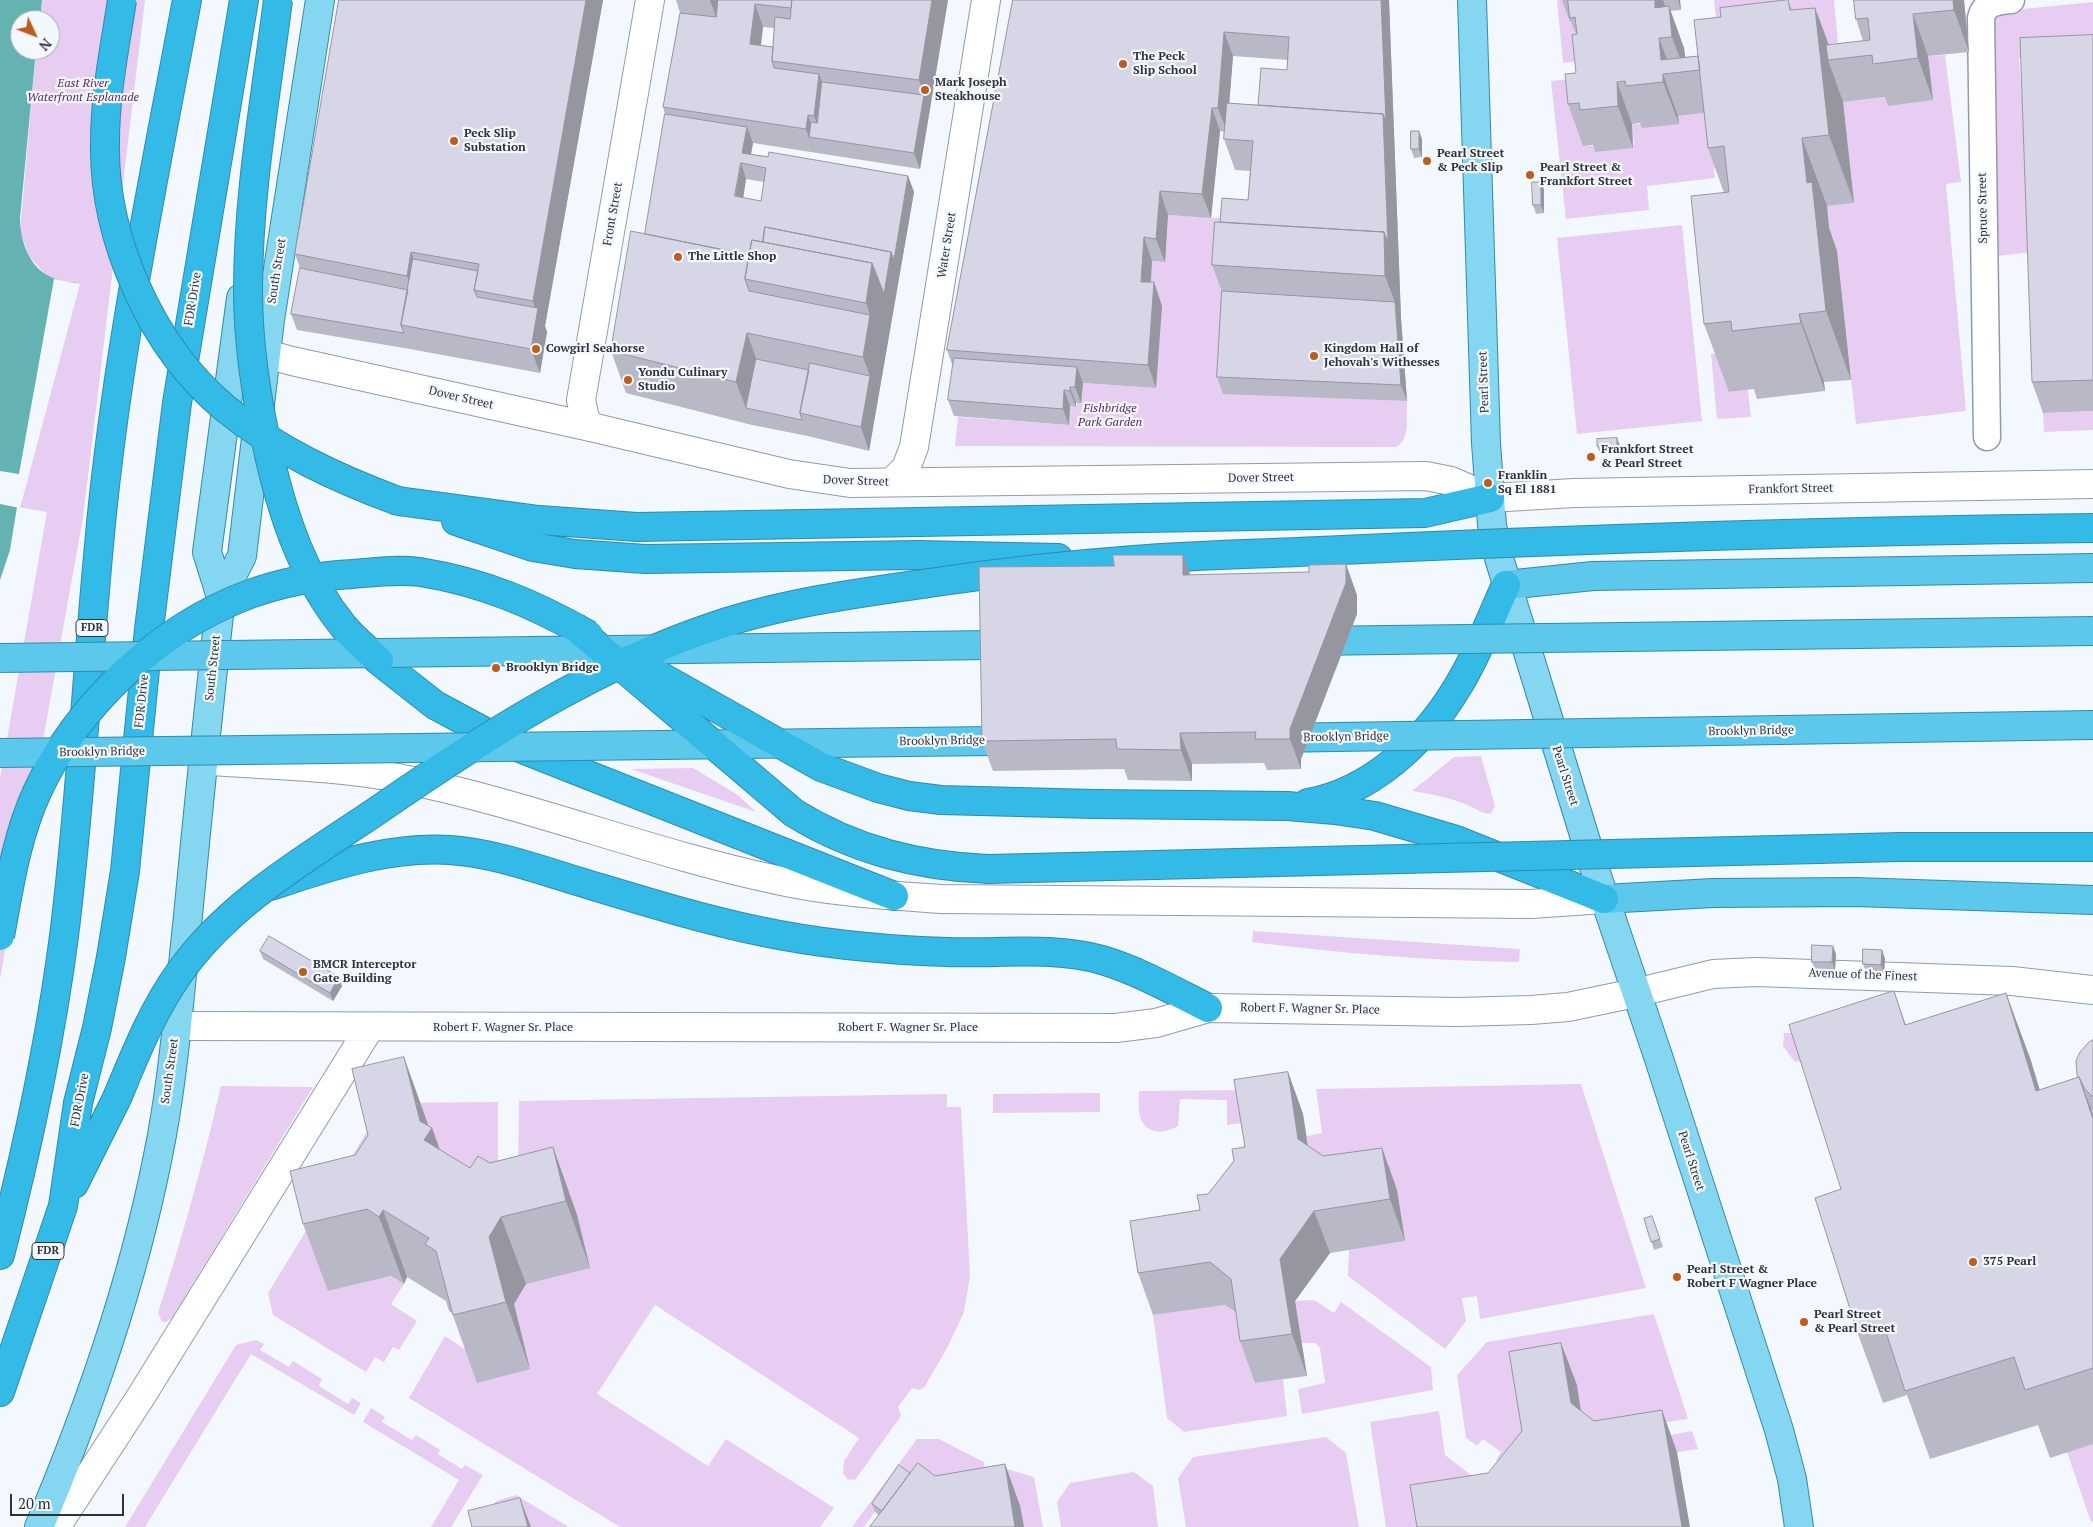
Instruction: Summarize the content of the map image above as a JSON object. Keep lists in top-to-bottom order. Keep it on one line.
{"streets":{"highway":["FDR Drive","FDR","Brooklyn Bridge"],"main road":["Front Street","Water Street","South Street","Pearl Street","Dover Street","Frankfort Street","Avenue of the Finest","Robert F. Wagner Sr. Place"],"street":["Spruce Street"]},"crossings":[["Front Street","Dover Street"],["Water Street","Dover Street"],["South Street","Dover Street"],["South Street","Robert F. Wagner Sr. Place"],["Pearl Street","Dover Street"],["Pearl Street","Frankfort Street"],["Pearl Street","Avenue of the Finest"],["Pearl Street","Robert F. Wagner Sr. Place"],["Dover Street","Frankfort Street"],["Avenue of the Finest","Robert F. Wagner Sr. Place"]],"parks":["East River Waterfront Esplanade","Fishbridge Park Garden"],"places":["The Peck Slip School","Mark Joseph Steakhouse","Peck Slip Substation","Pearl Street & Peck Slip","Pearl Street & Frankfort Street","The Little Shop","Cowgirl Seahorse","Kingdom Hall of Jehovah's Withesses","Yondu Culinary Studio","Frankfort Street & Pearl Street","Franklin Sq El 1881","Brooklyn Bridge","BMCR Interceptor Gate Building","375 Pearl","Pearl Street & Robert F Wagner Place","Pearl Street & Pearl Street"],"scale_bar":"20 m","north":"bottom right"}
